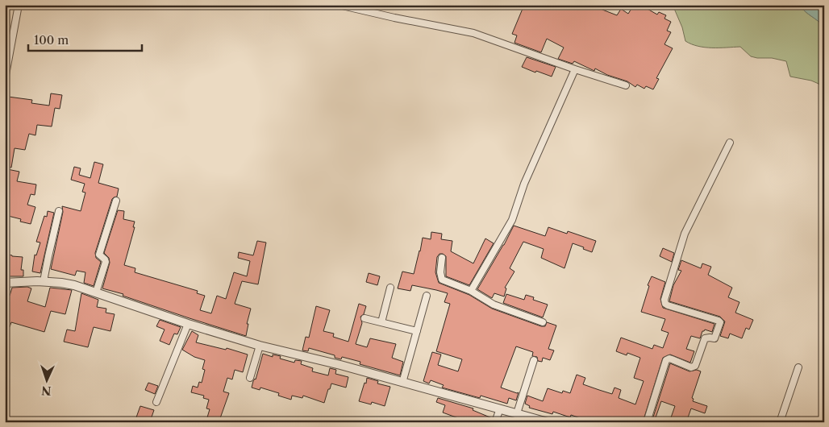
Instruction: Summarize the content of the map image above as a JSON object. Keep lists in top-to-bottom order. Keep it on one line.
{"scale_bar":"100 m","north":"bottom"}
